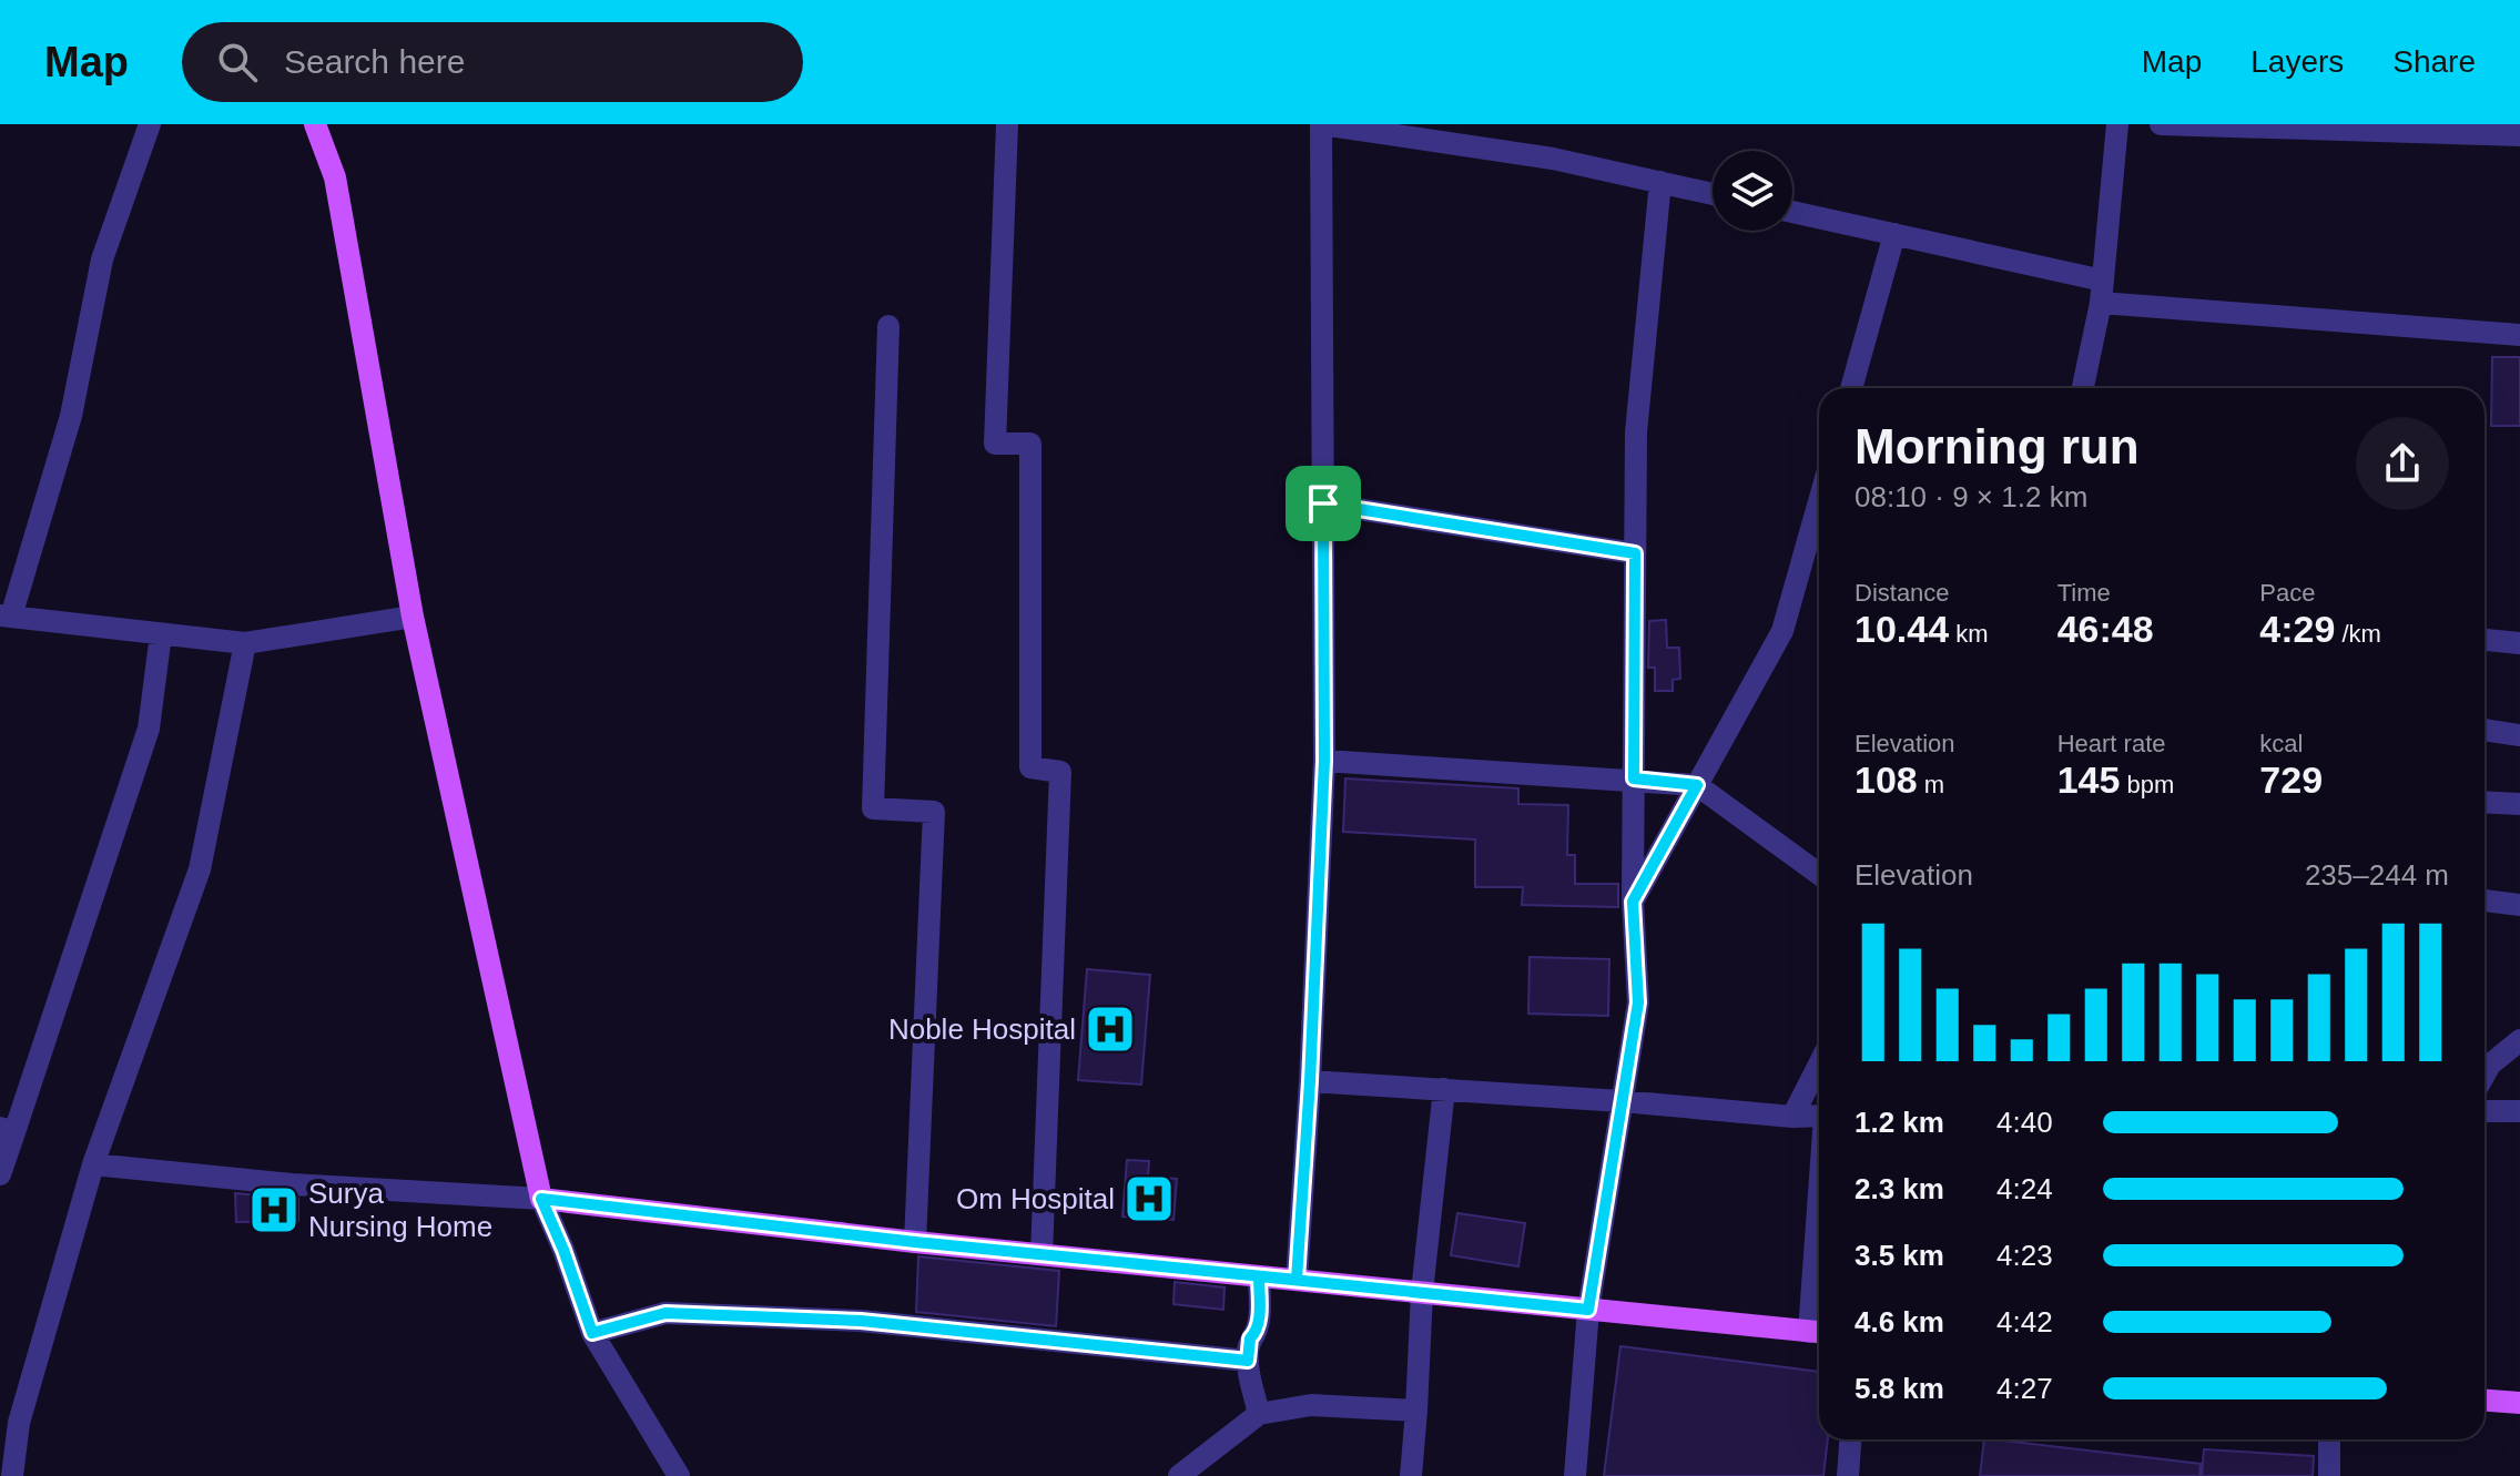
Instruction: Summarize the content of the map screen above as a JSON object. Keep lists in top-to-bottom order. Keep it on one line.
{"places":{"hospital":["Noble Hospital","Om Hospital","Surya Nursing Home"]},"page":{"header":"Map","search":"Search here","nav":["Map","Layers","Share"],"heading":["Morning run","08:10 · 9 × 1.2 km"],"stats":[["Distance","10.44 km"],["Time","46:48"],["Pace","4:29 /km"],["Elevation","108 m"],["Heart rate","145 bpm"],["kcal","729"]],"chart":["Elevation","235–244 m"],"list":[{"name":"1.2 km","note":"4:40"},{"name":"2.3 km","note":"4:24"},{"name":"3.5 km","note":"4:23"},{"name":"4.6 km","note":"4:42"},{"name":"5.8 km","note":"4:27"}]}}
